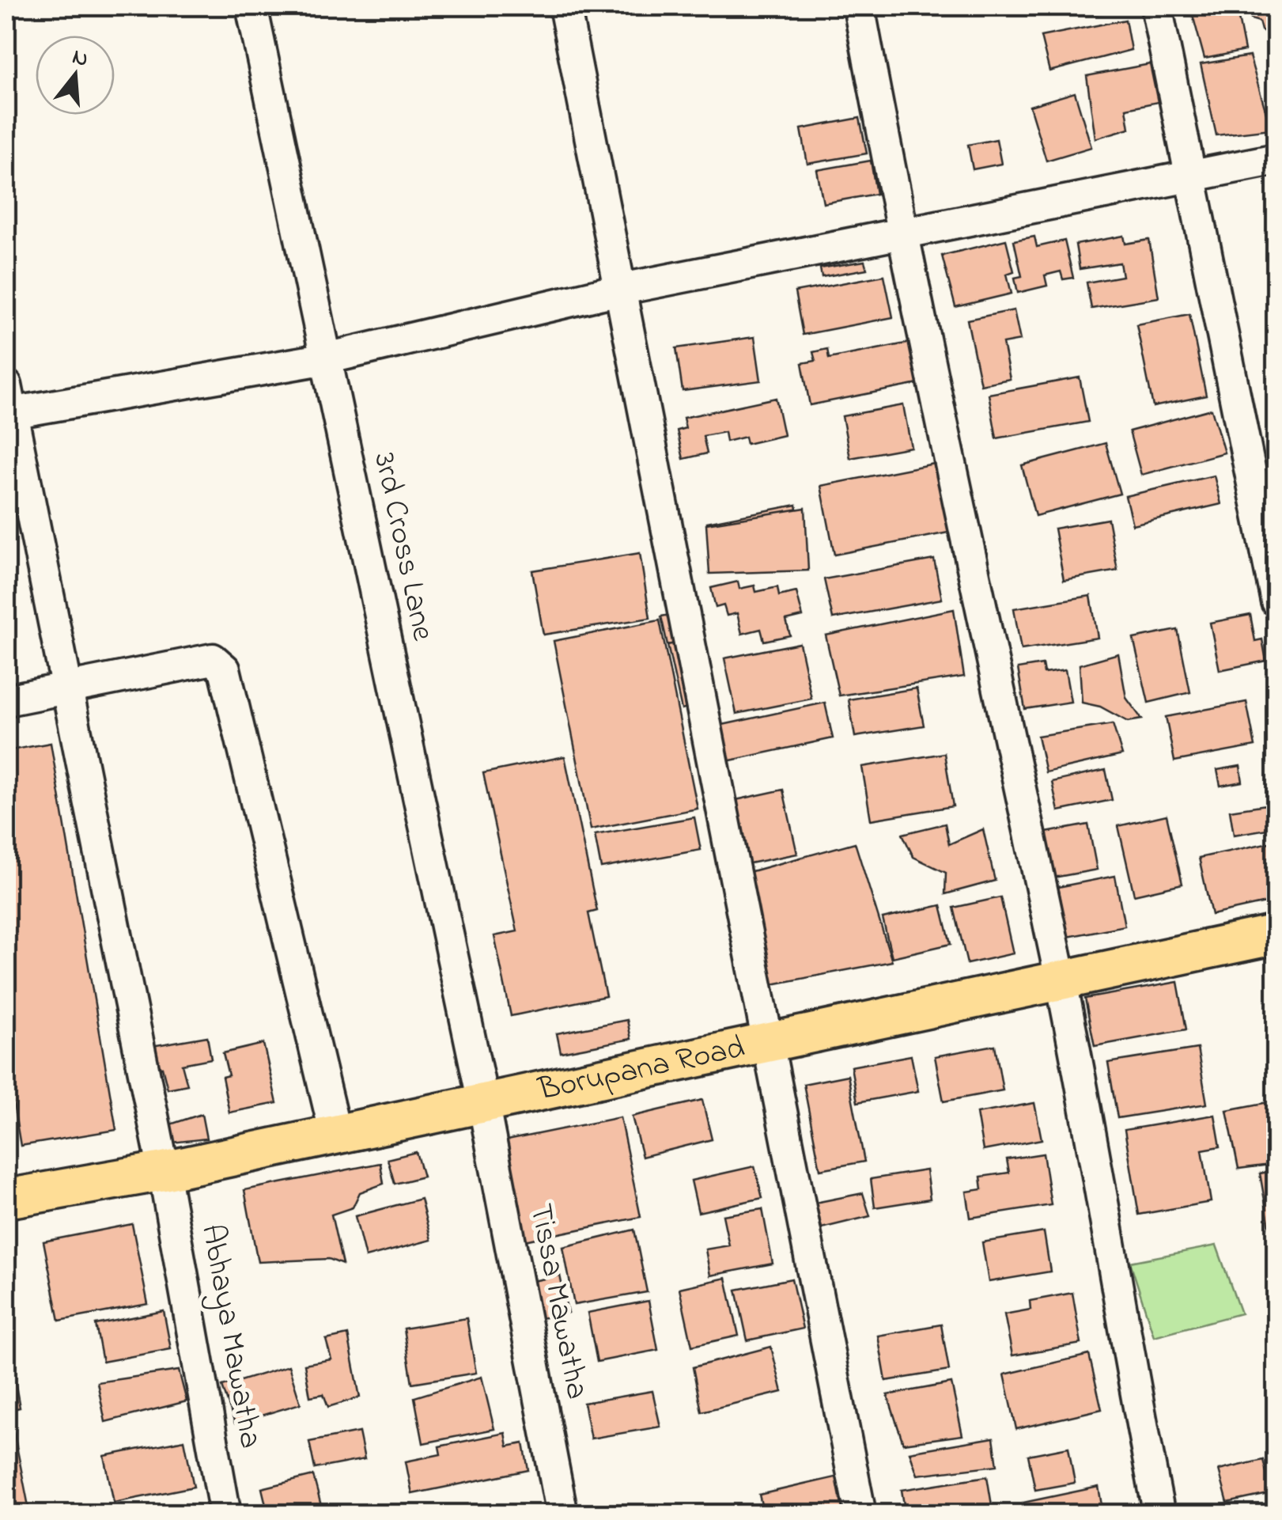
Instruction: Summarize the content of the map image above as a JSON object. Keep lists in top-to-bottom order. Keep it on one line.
{"streets":{"main road":["Borupana Road"],"street":["3rd Cross Lane","Tissa Mawatha","Abhaya Mawatha"]},"crossings":[["3rd Cross Lane","Borupana Road"],["3rd Cross Lane","Tissa Mawatha"],["Borupana Road","Tissa Mawatha"],["Borupana Road","Abhaya Mawatha"]],"north":"top"}
